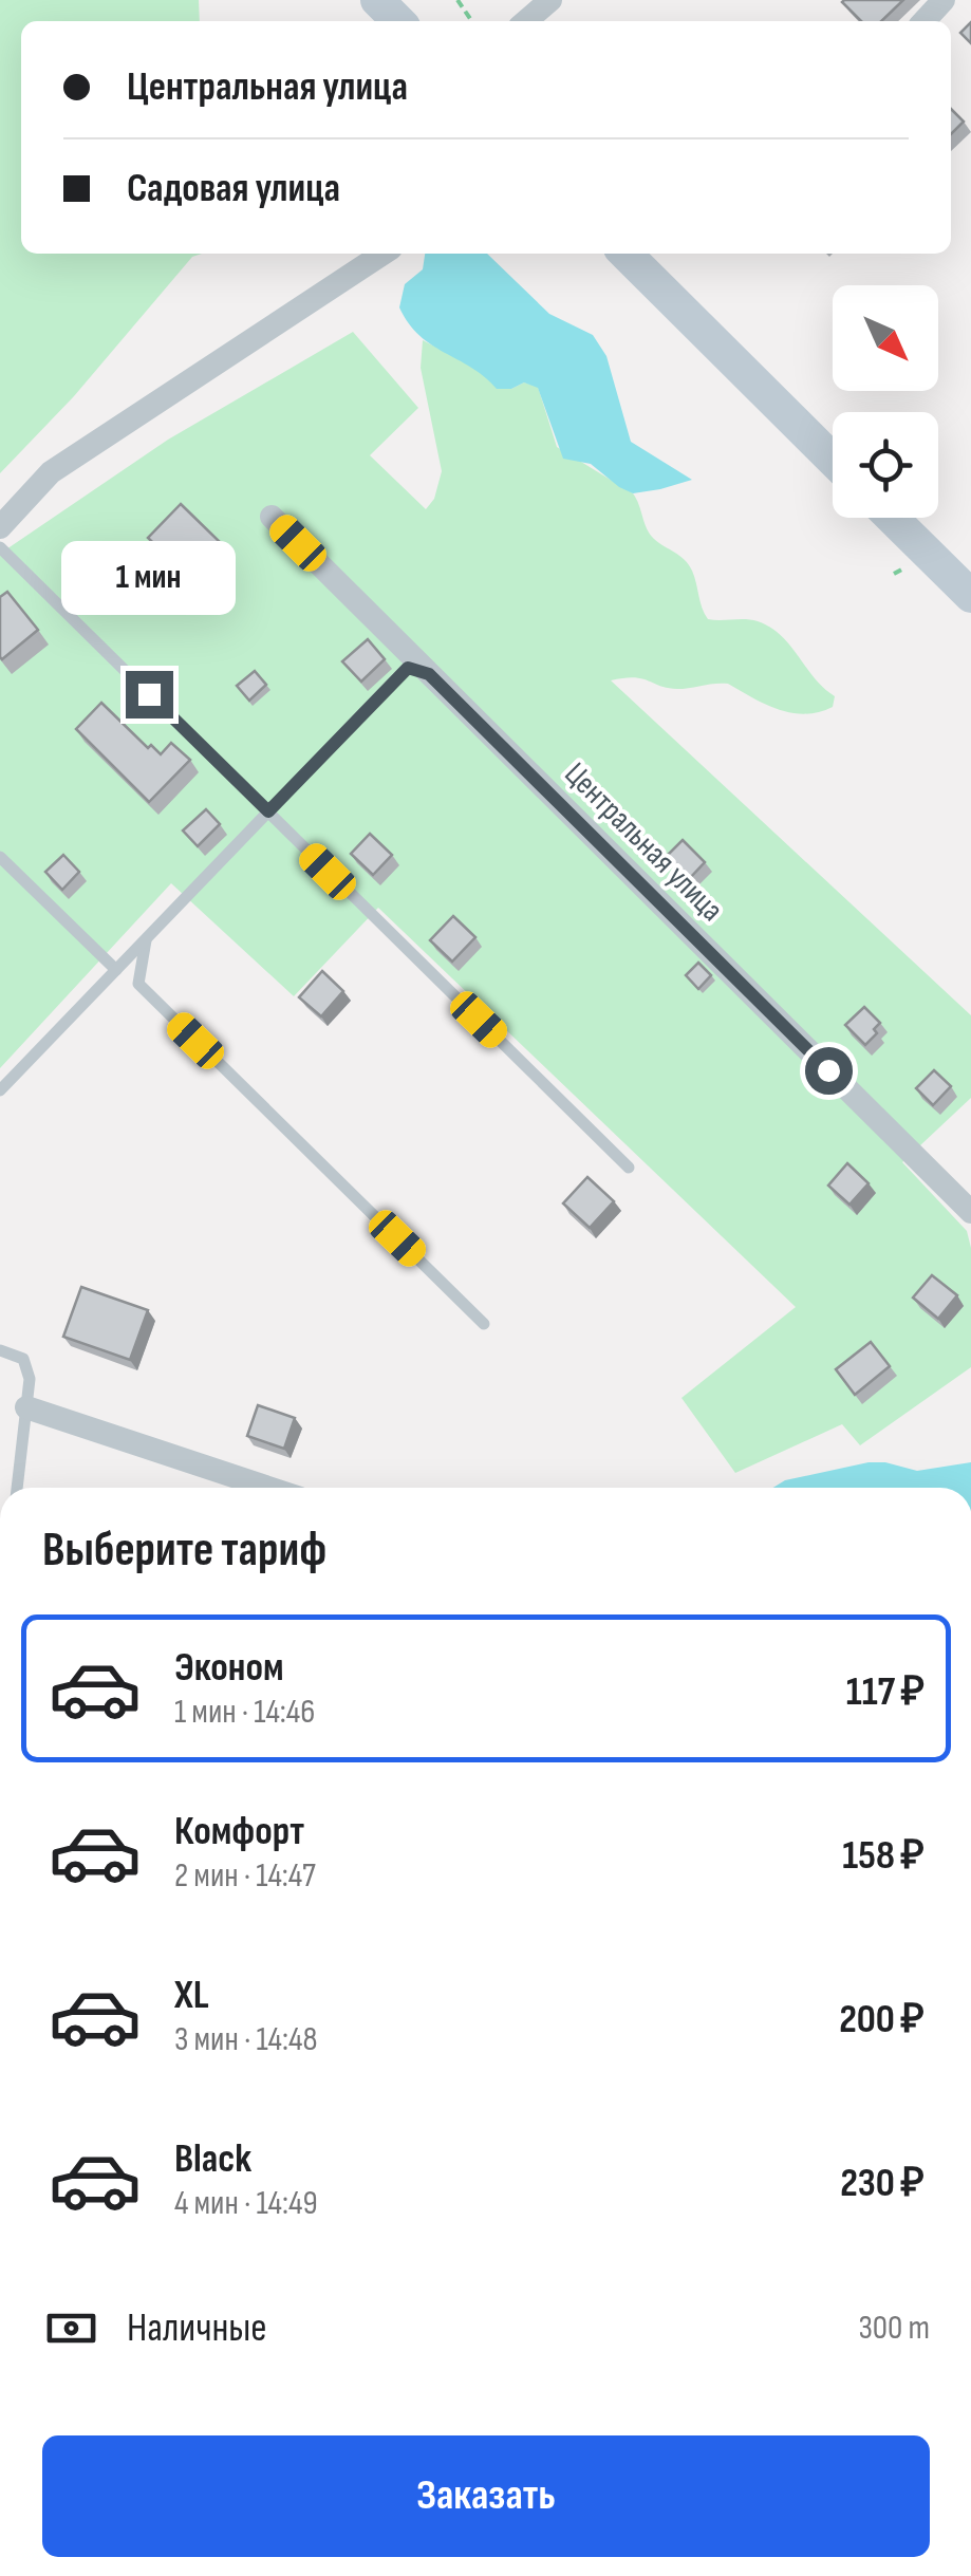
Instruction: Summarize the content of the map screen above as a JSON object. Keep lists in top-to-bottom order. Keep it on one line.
{"streets":{"street":["Центральная улица"]},"north":"bottom right","page":{"banner":["Центральная улица","Садовая улица"],"bubble":"1 мин","heading":"Выберите тариф","list":[{"name":"Эконом","note":"1 мин · 14:46","value":"117 ₽"},{"name":"Комфорт","note":"2 мин · 14:47","value":"158 ₽"},{"name":"XL","note":"3 мин · 14:48","value":"200 ₽"},{"name":"Black","note":"4 мин · 14:49","value":"230 ₽"}],"pay":["Наличные","300 m"],"buttons":"Заказать"}}
